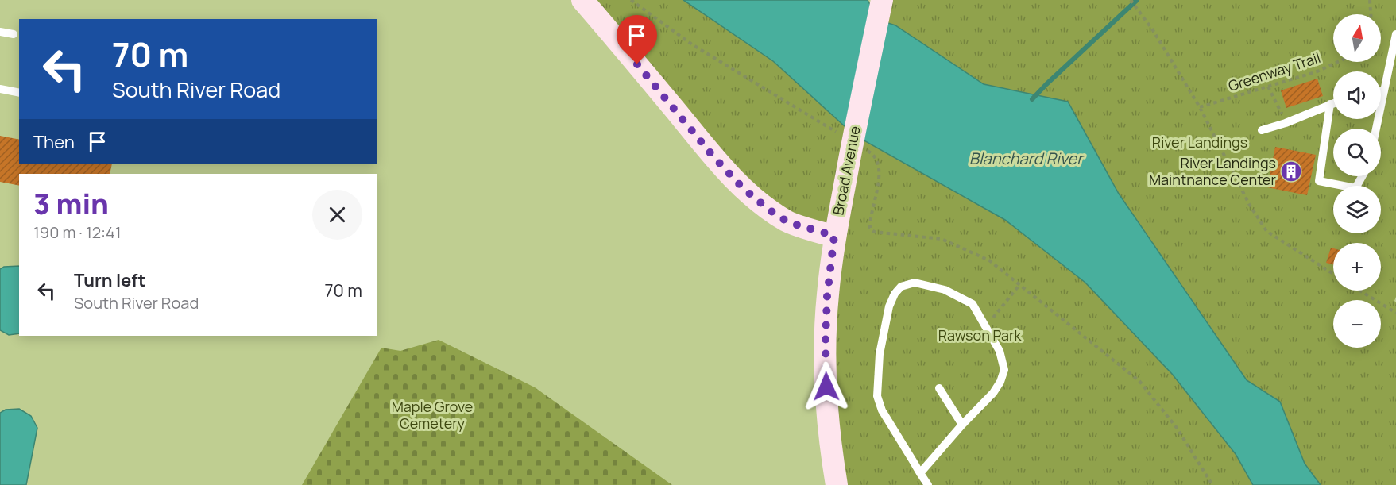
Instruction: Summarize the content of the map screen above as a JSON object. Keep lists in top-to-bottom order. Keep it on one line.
{"streets":{"main road":["Broad Avenue"],"path":["Greenway Trail"]},"water":["Blanchard River"],"parks":["River Landings","Rawson Park","Maple Grove Cemetery"],"places":{"building":["River Landings Maintnance Center"]},"north":"top","page":{"map_buttons":["+","−"],"turn":["70 m","South River Road"],"then":"Then","heading":["3 min","190 m · 12:41"],"list":[{"name":"Turn left","note":"South River Road","value":"70 m"}]}}
